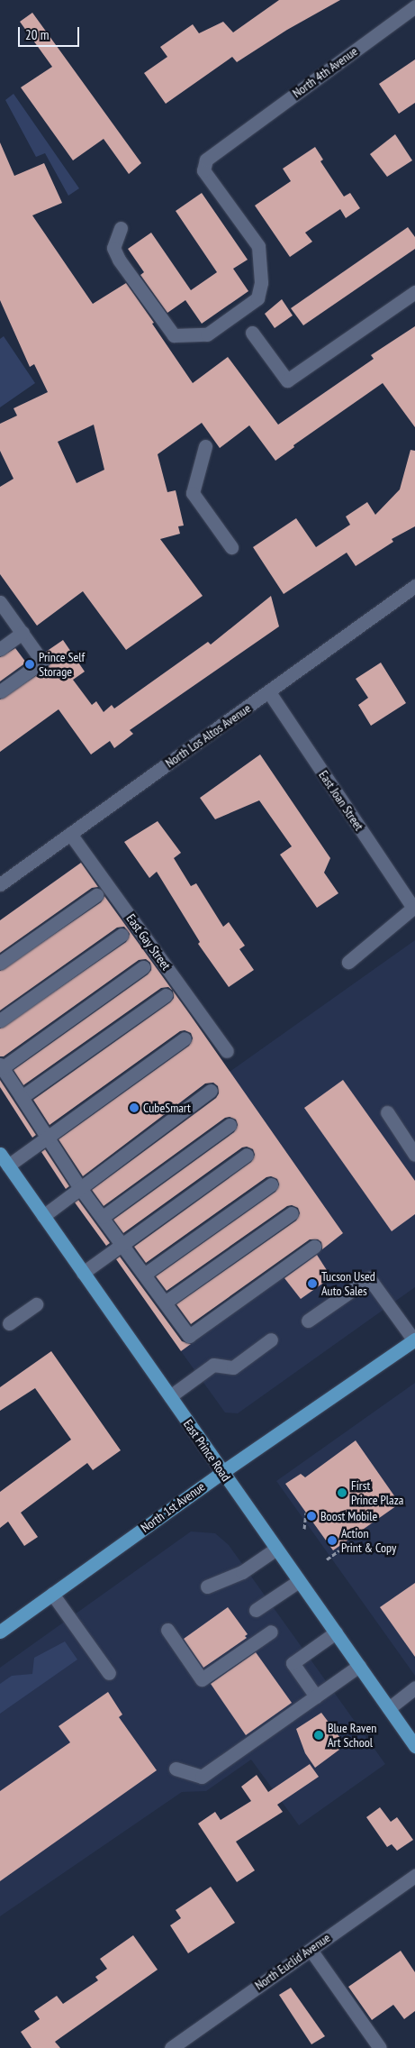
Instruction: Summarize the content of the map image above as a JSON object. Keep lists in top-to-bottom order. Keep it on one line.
{"streets":{"main road":["East Prince Road","North 1st Avenue"],"street":["North 4th Avenue","North Los Altos Avenue","East Joan Street","East Gay Street","North Euclid Avenue"]},"crossings":[["North Los Altos Avenue","East Joan Street"],["North Los Altos Avenue","East Gay Street"],["East Prince Road","North 1st Avenue"]],"places":["Prince Self Storage","CubeSmart","Tucson Used Auto Sales","First Prince Plaza","Boost Mobile","Action Print & Copy","Blue Raven Art School"],"scale_bar":"20 m"}
